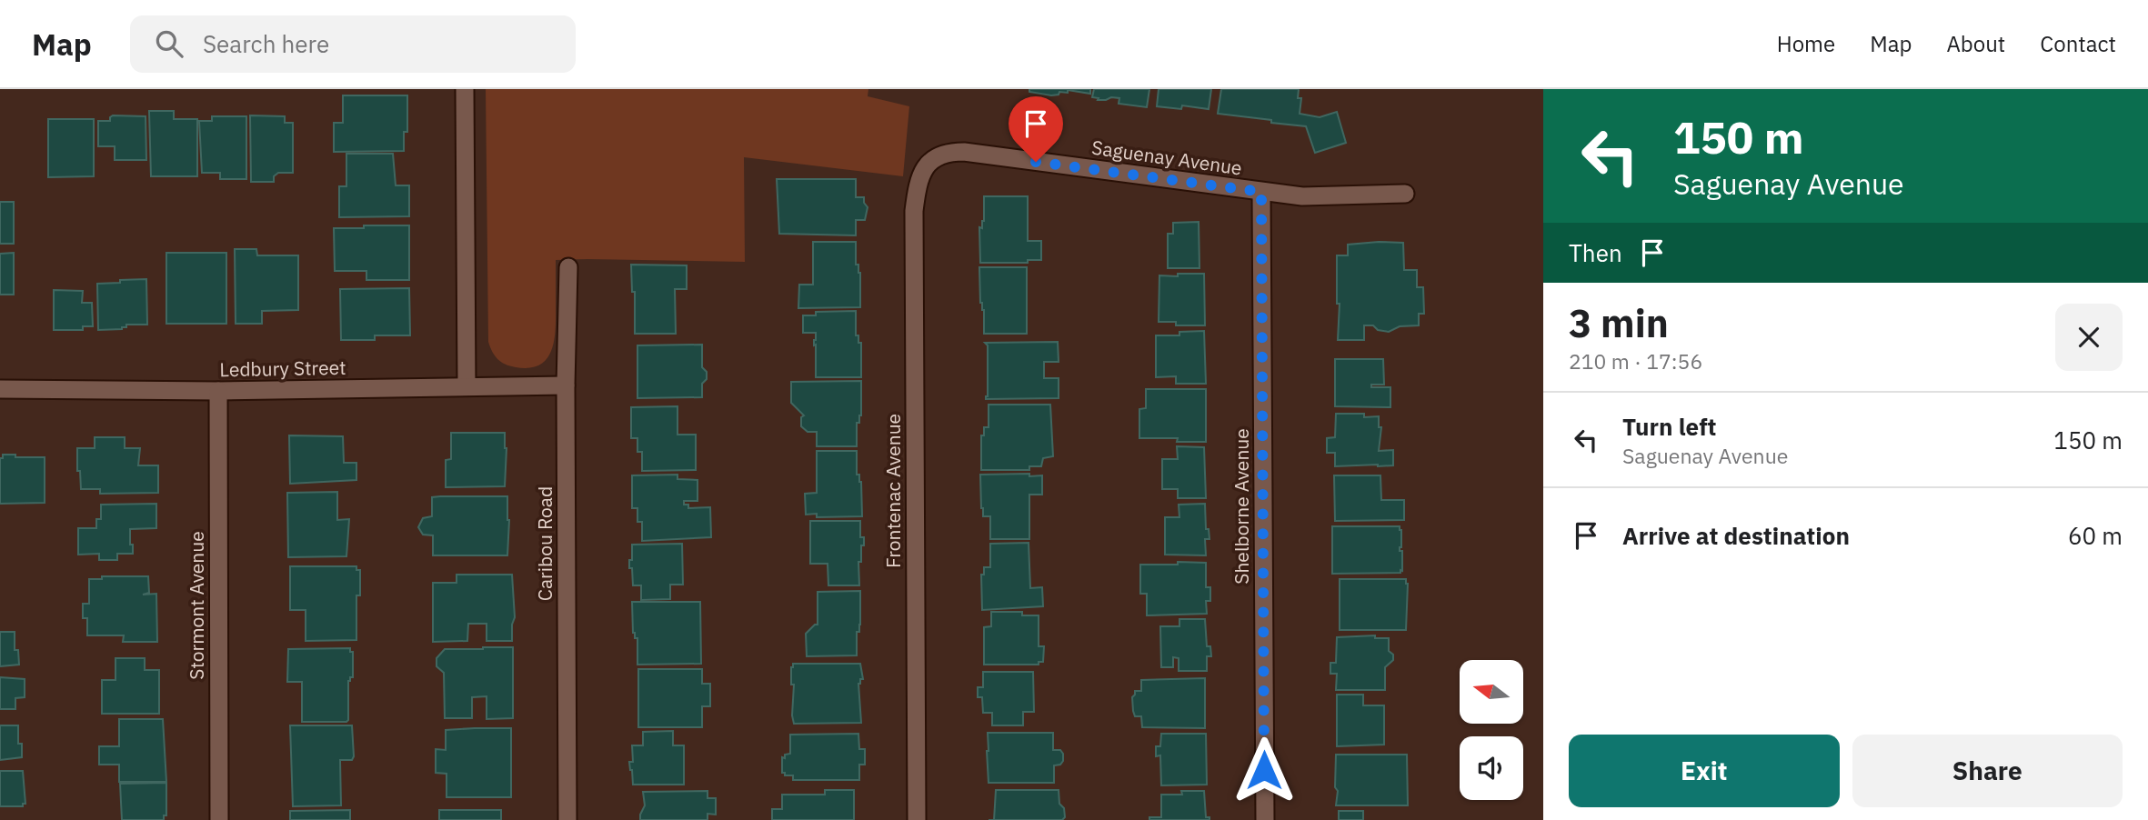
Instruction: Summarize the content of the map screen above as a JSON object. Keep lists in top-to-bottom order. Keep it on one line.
{"streets":{"street":["Saguenay Avenue","Ledbury Street","Frontenac Avenue","Shelborne Avenue","Caribou Road","Stormont Avenue"]},"crossings":[["Saguenay Avenue","Frontenac Avenue"],["Saguenay Avenue","Shelborne Avenue"],["Ledbury Street","Caribou Road"],["Ledbury Street","Stormont Avenue"]],"north":"left","page":{"header":"Map","search":"Search here","nav":["Home","Map","About","Contact"],"turn":["150 m","Saguenay Avenue"],"then":"Then","heading":["3 min","210 m · 17:56"],"list":[{"name":"Turn left","note":"Saguenay Avenue","value":"150 m"},{"name":"Arrive at destination","value":"60 m"}],"buttons":["Exit","Share"]}}
